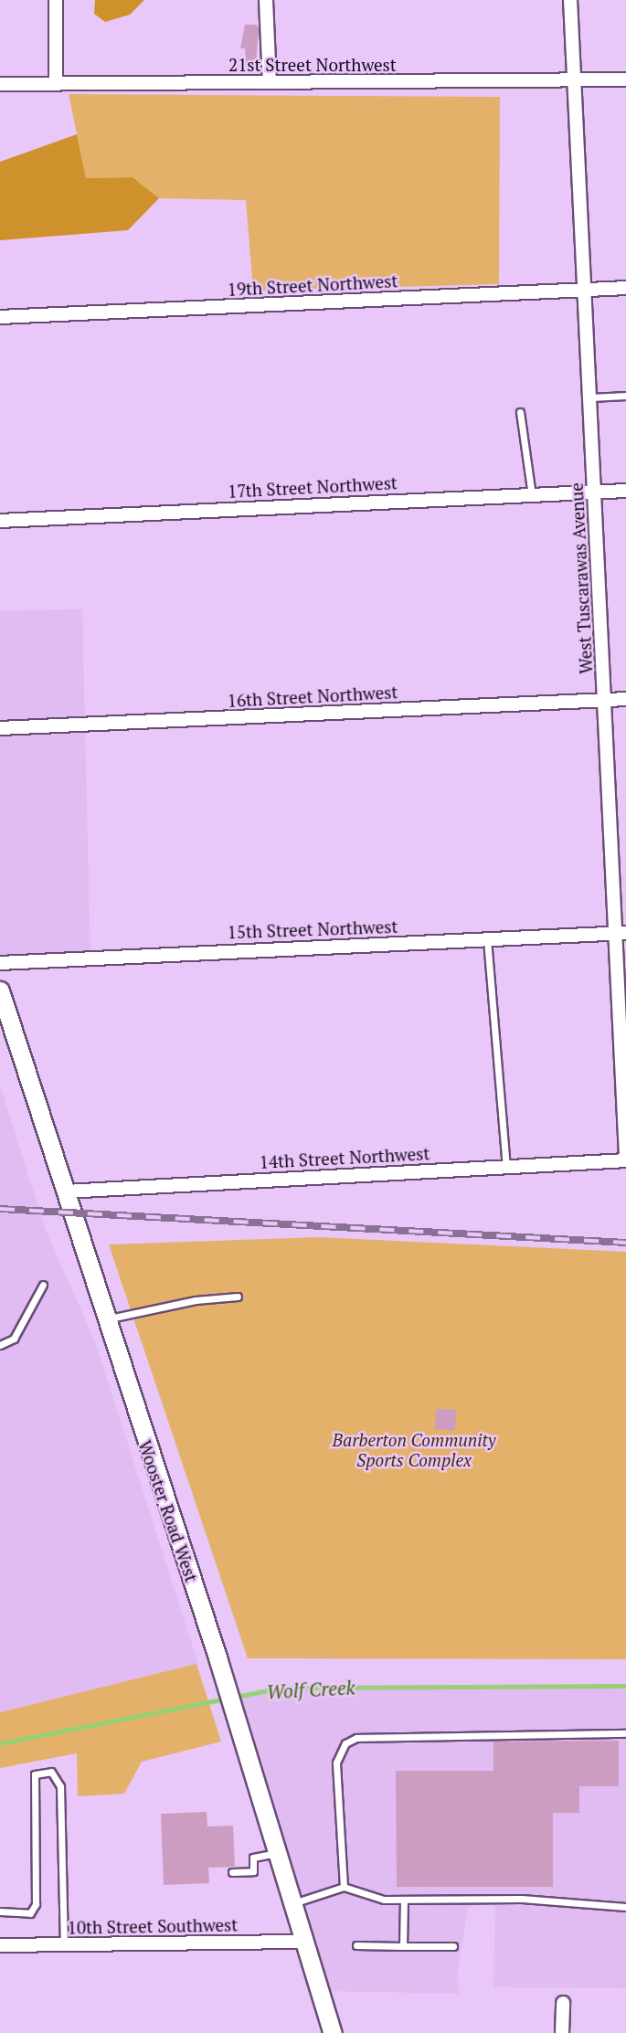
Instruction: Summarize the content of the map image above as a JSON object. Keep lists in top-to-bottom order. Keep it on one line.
{"streets":{"main road":["Wooster Road West"],"street":["21st Street Northwest","19th Street Northwest","17th Street Northwest","West Tuscarawas Avenue","16th Street Northwest","15th Street Northwest","14th Street Northwest","10th Street Southwest"]},"crossings":[["21st Street Northwest","West Tuscarawas Avenue"],["19th Street Northwest","West Tuscarawas Avenue"],["17th Street Northwest","West Tuscarawas Avenue"],["West Tuscarawas Avenue","16th Street Northwest"],["West Tuscarawas Avenue","15th Street Northwest"],["14th Street Northwest","Wooster Road West"],["Wooster Road West","10th Street Southwest"]],"water":["Wolf Creek"],"parks":["Barberton Community Sports Complex"]}
